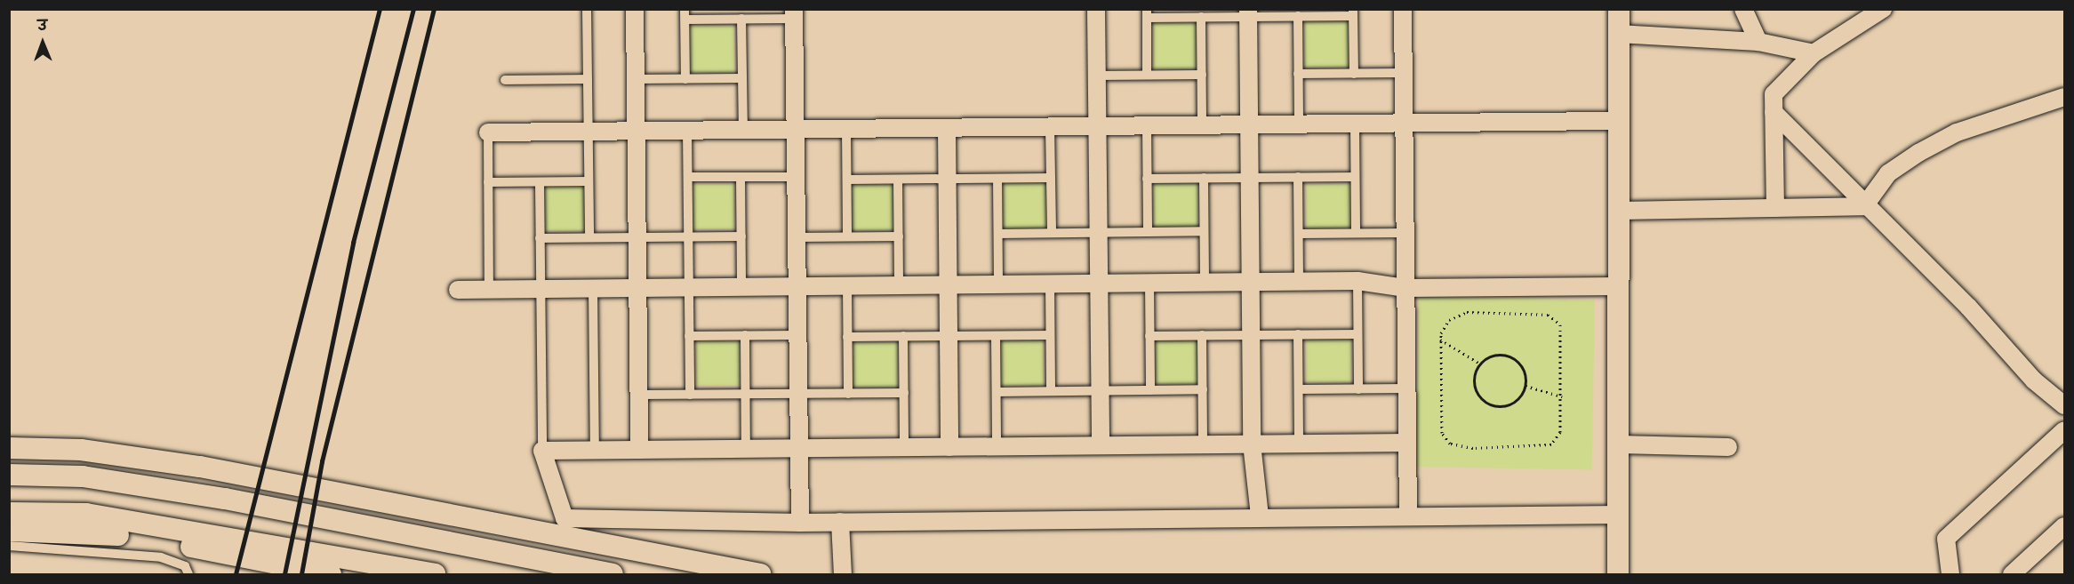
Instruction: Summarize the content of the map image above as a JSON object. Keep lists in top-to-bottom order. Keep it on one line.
{"north":"top"}
